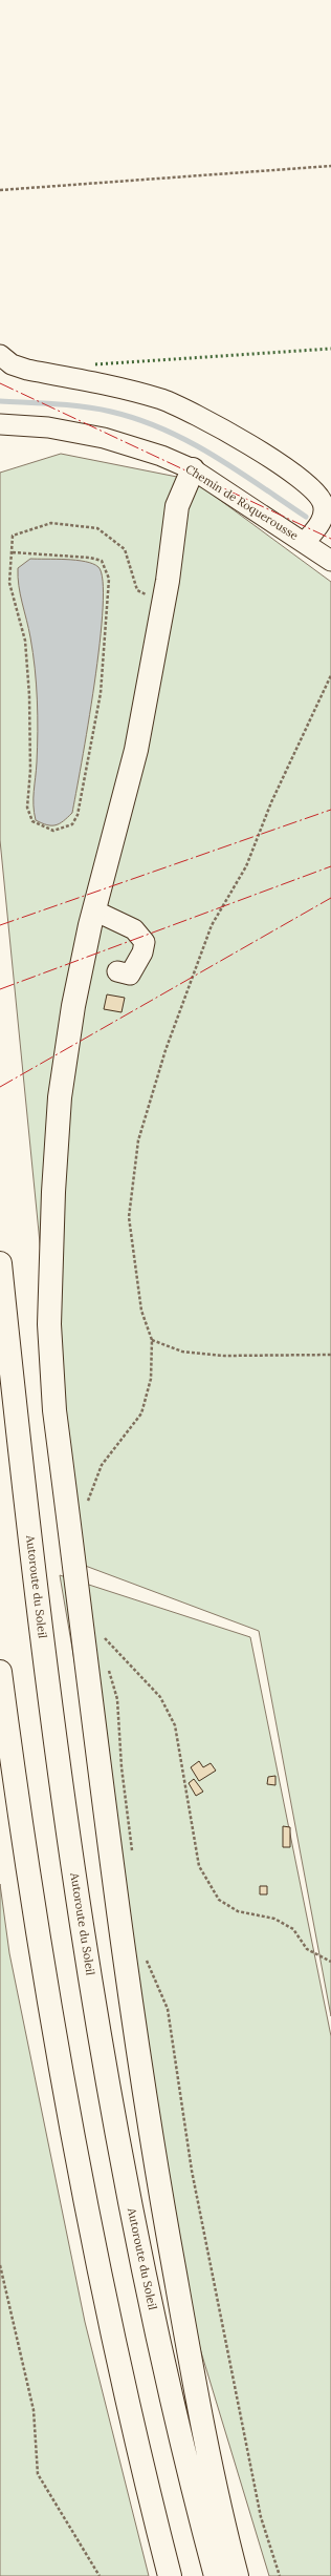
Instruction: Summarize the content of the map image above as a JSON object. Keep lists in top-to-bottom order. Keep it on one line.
{"streets":{"highway":["Autoroute du Soleil"],"street":["Chemin de Roquerousse"]}}
